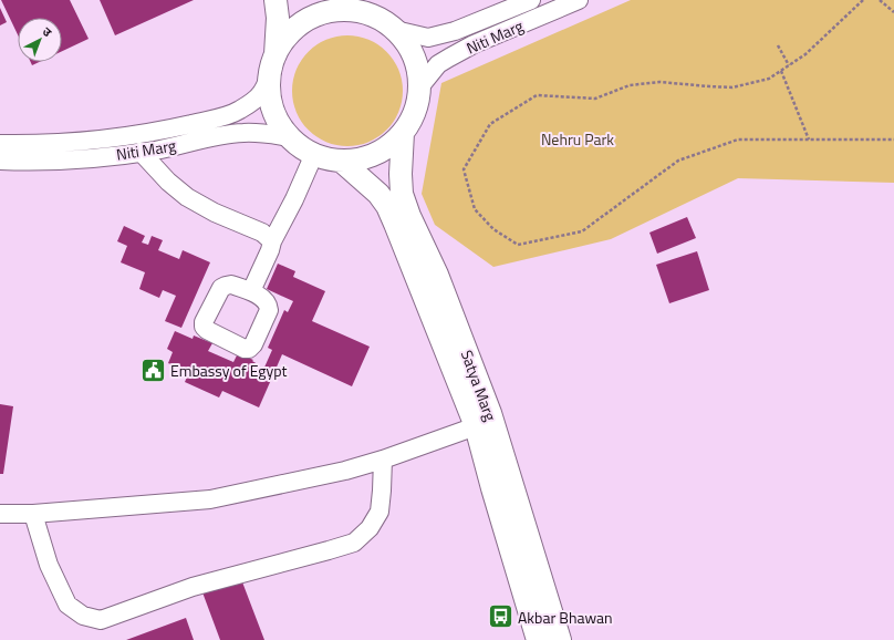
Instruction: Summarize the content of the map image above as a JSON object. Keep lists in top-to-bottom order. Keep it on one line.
{"streets":{"main road":["Satya Marg"],"street":["Niti Marg"]},"crossings":[["Niti Marg","Satya Marg"]],"parks":["Nehru Park"],"places":{"public building":["Embassy of Egypt"],"bus stop":["Akbar Bhawan"]},"north":"top right"}
